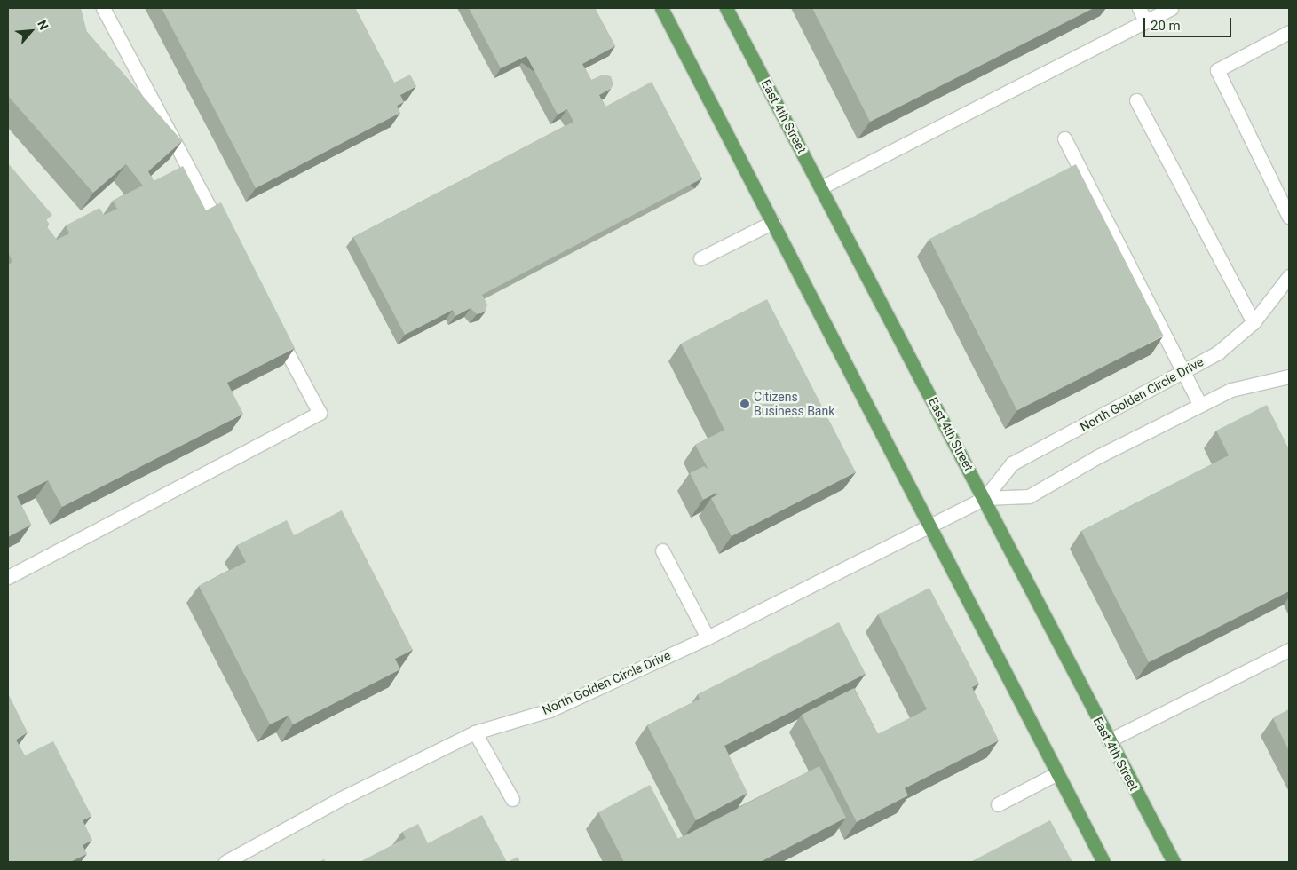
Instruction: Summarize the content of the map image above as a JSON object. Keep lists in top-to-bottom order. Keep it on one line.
{"streets":{"main road":["East 4th Street"],"street":["North Golden Circle Drive"]},"crossings":[["East 4th Street","North Golden Circle Drive"]],"places":["Citizens Business Bank"],"scale_bar":"20 m","north":"top right"}
